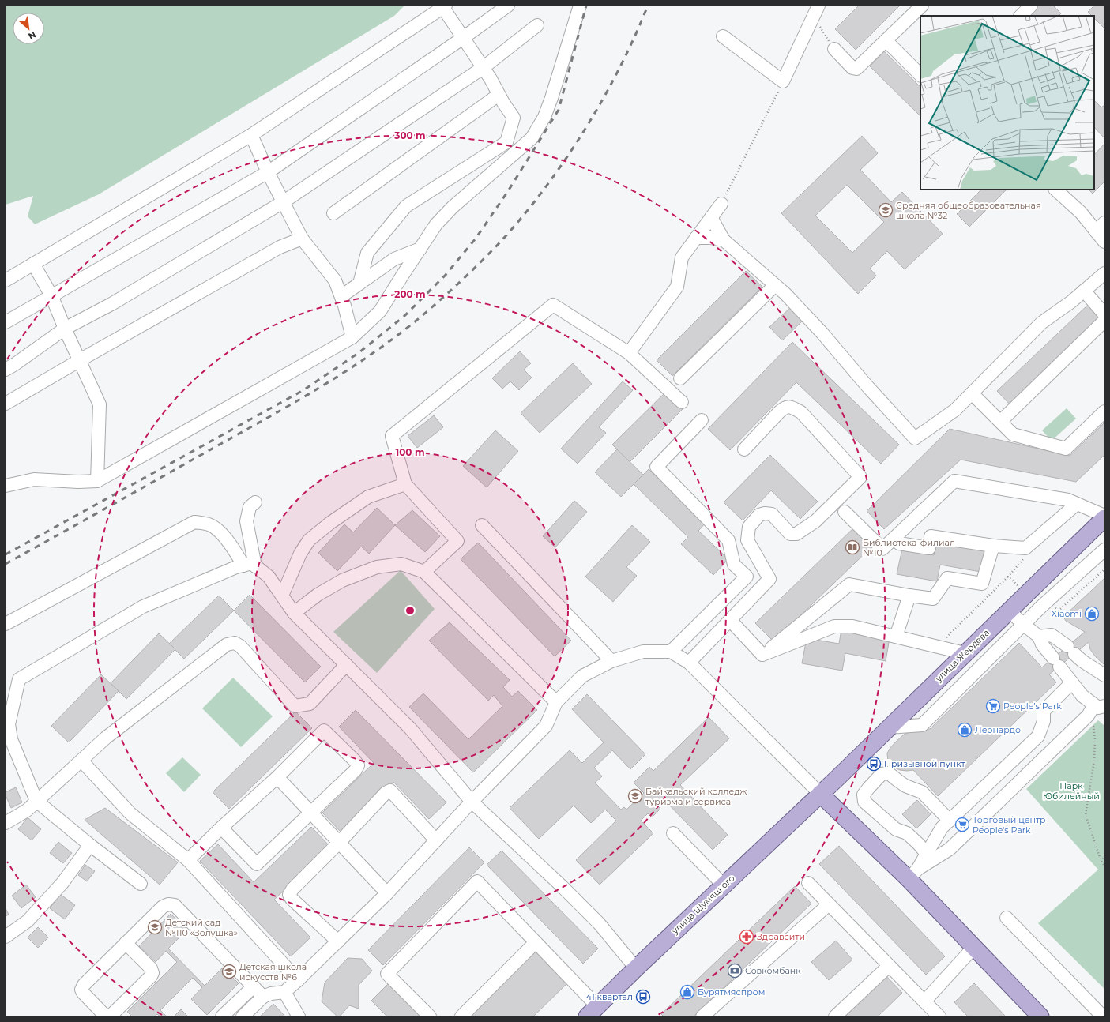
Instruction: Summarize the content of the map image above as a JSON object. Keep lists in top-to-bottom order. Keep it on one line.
{"streets":{"main road":["улица Жердева","улица Шумяцкого"]},"crossings":[["улица Жердева","улица Шумяцкого"]],"parks":["Парк Юбилейный"],"places":{"school or university":["Средняя общеобразовательная школа №32","Байкальский колледж туризма и сервиса","Детский сад №110 «Золушка»","Детская школа искусств №6"],"library":["Библиотека-филиал №10"],"shop":["Xiaomi","Леонардо","Бурятмяспром"],"supermarket":["People’s Park","Торговый центр People's Park"],"bus stop":["Призывной пункт","41 квартал"],"pharmacy":["Здравсити"],"bank":["Совкомбанк"]},"north":"bottom right","rings":["300 m","200 m","100 m"]}
